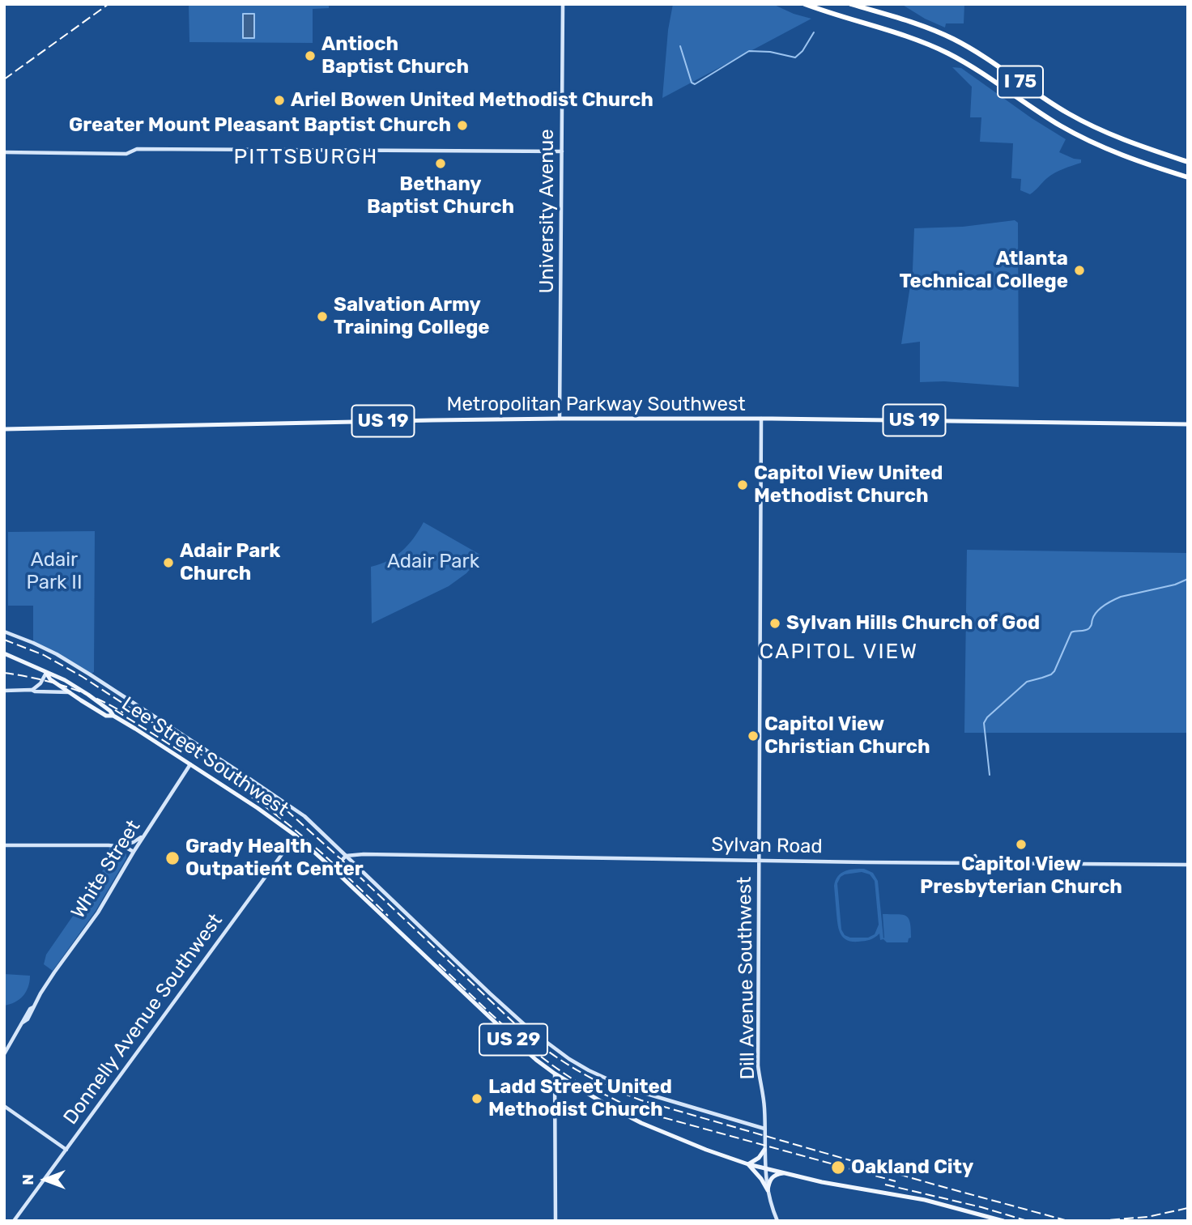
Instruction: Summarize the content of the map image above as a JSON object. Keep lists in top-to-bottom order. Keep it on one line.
{"streets":{"highway":["I 75"],"main road":["Metropolitan Parkway Southwest","US 19","Lee Street Southwest","US 29"],"street":["University Avenue","Sylvan Road","White Street","Dill Avenue Southwest","Donnelly Avenue Southwest"]},"crossings":[["University Avenue","Metropolitan Parkway Southwest"],["Metropolitan Parkway Southwest","Dill Avenue Southwest"],["Lee Street Southwest","White Street"],["Lee Street Southwest","Dill Avenue Southwest"],["Lee Street Southwest","Donnelly Avenue Southwest"],["Lee Street Southwest","US 29"],["Sylvan Road","Dill Avenue Southwest"]],"districts":["PITTSBURGH","CAPITOL VIEW"],"parks":["Adair Park II","Adair Park"],"places":["Antioch Baptist Church","Ariel Bowen United Methodist Church","Greater Mount Pleasant Baptist Church","Bethany Baptist Church","Atlanta Technical College","Salvation Army Training College","Capitol View United Methodist Church","Adair Park Church","Sylvan Hills Church of God","Capitol View Christian Church","Capitol View Presbyterian Church","Grady Health Outpatient Center","Ladd Street United Methodist Church","Oakland City"],"north":"left"}
